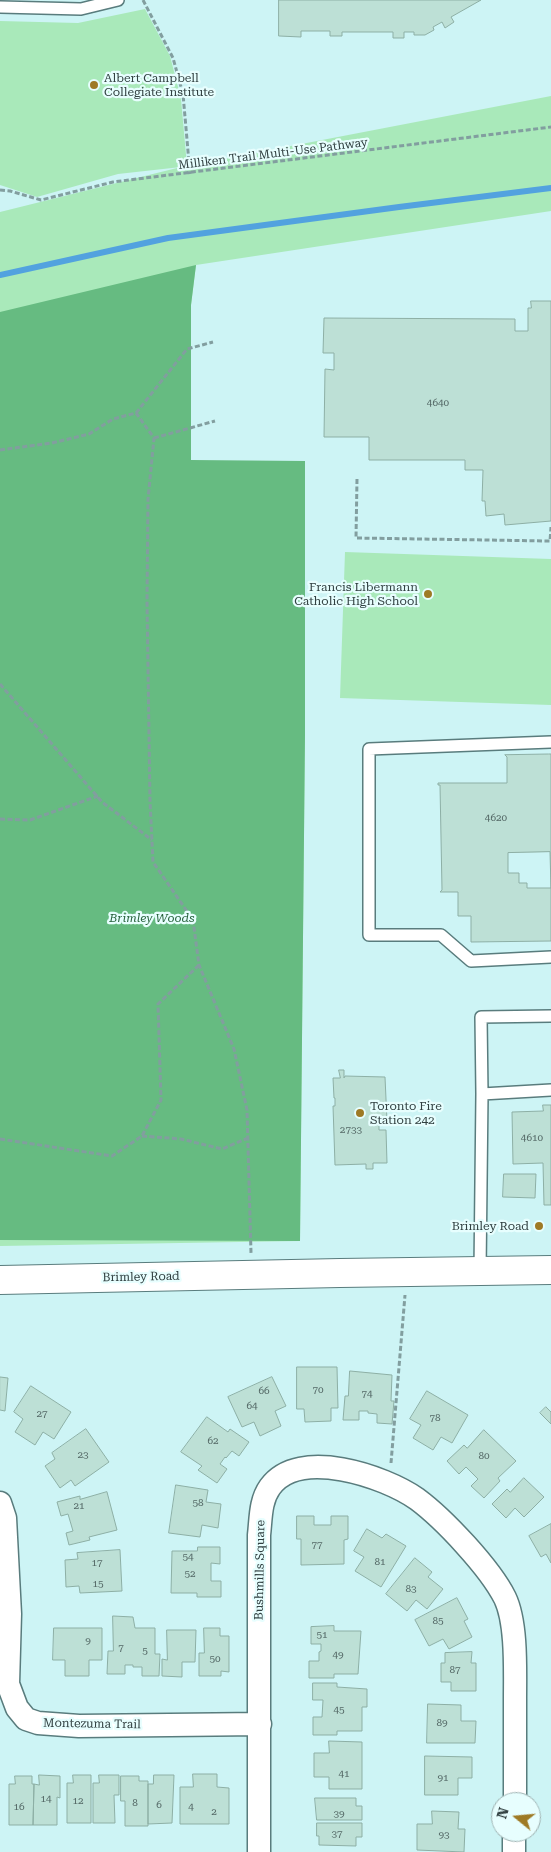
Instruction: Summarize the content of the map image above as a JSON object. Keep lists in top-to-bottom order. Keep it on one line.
{"streets":{"main road":["Brimley Road"],"street":["Bushmills Square","Montezuma Trail"],"path":["Milliken Trail Multi-Use Pathway"]},"crossings":[["Bushmills Square","Montezuma Trail"]],"parks":["Brimley Woods"],"places":["Albert Campbell Collegiate Institute","Francis Libermann Catholic High School","Toronto Fire Station 242","Brimley Road"],"house_numbers":["4640","4620","2733","4610","70","66","74","64","27","78","62","23","80","58","21","77","54","81","17","52","15","83","85","51","9","7","5","49","50","87","45","89","41","91","14","12","8","6","16","4","2","39","37","93"],"north":"left"}
